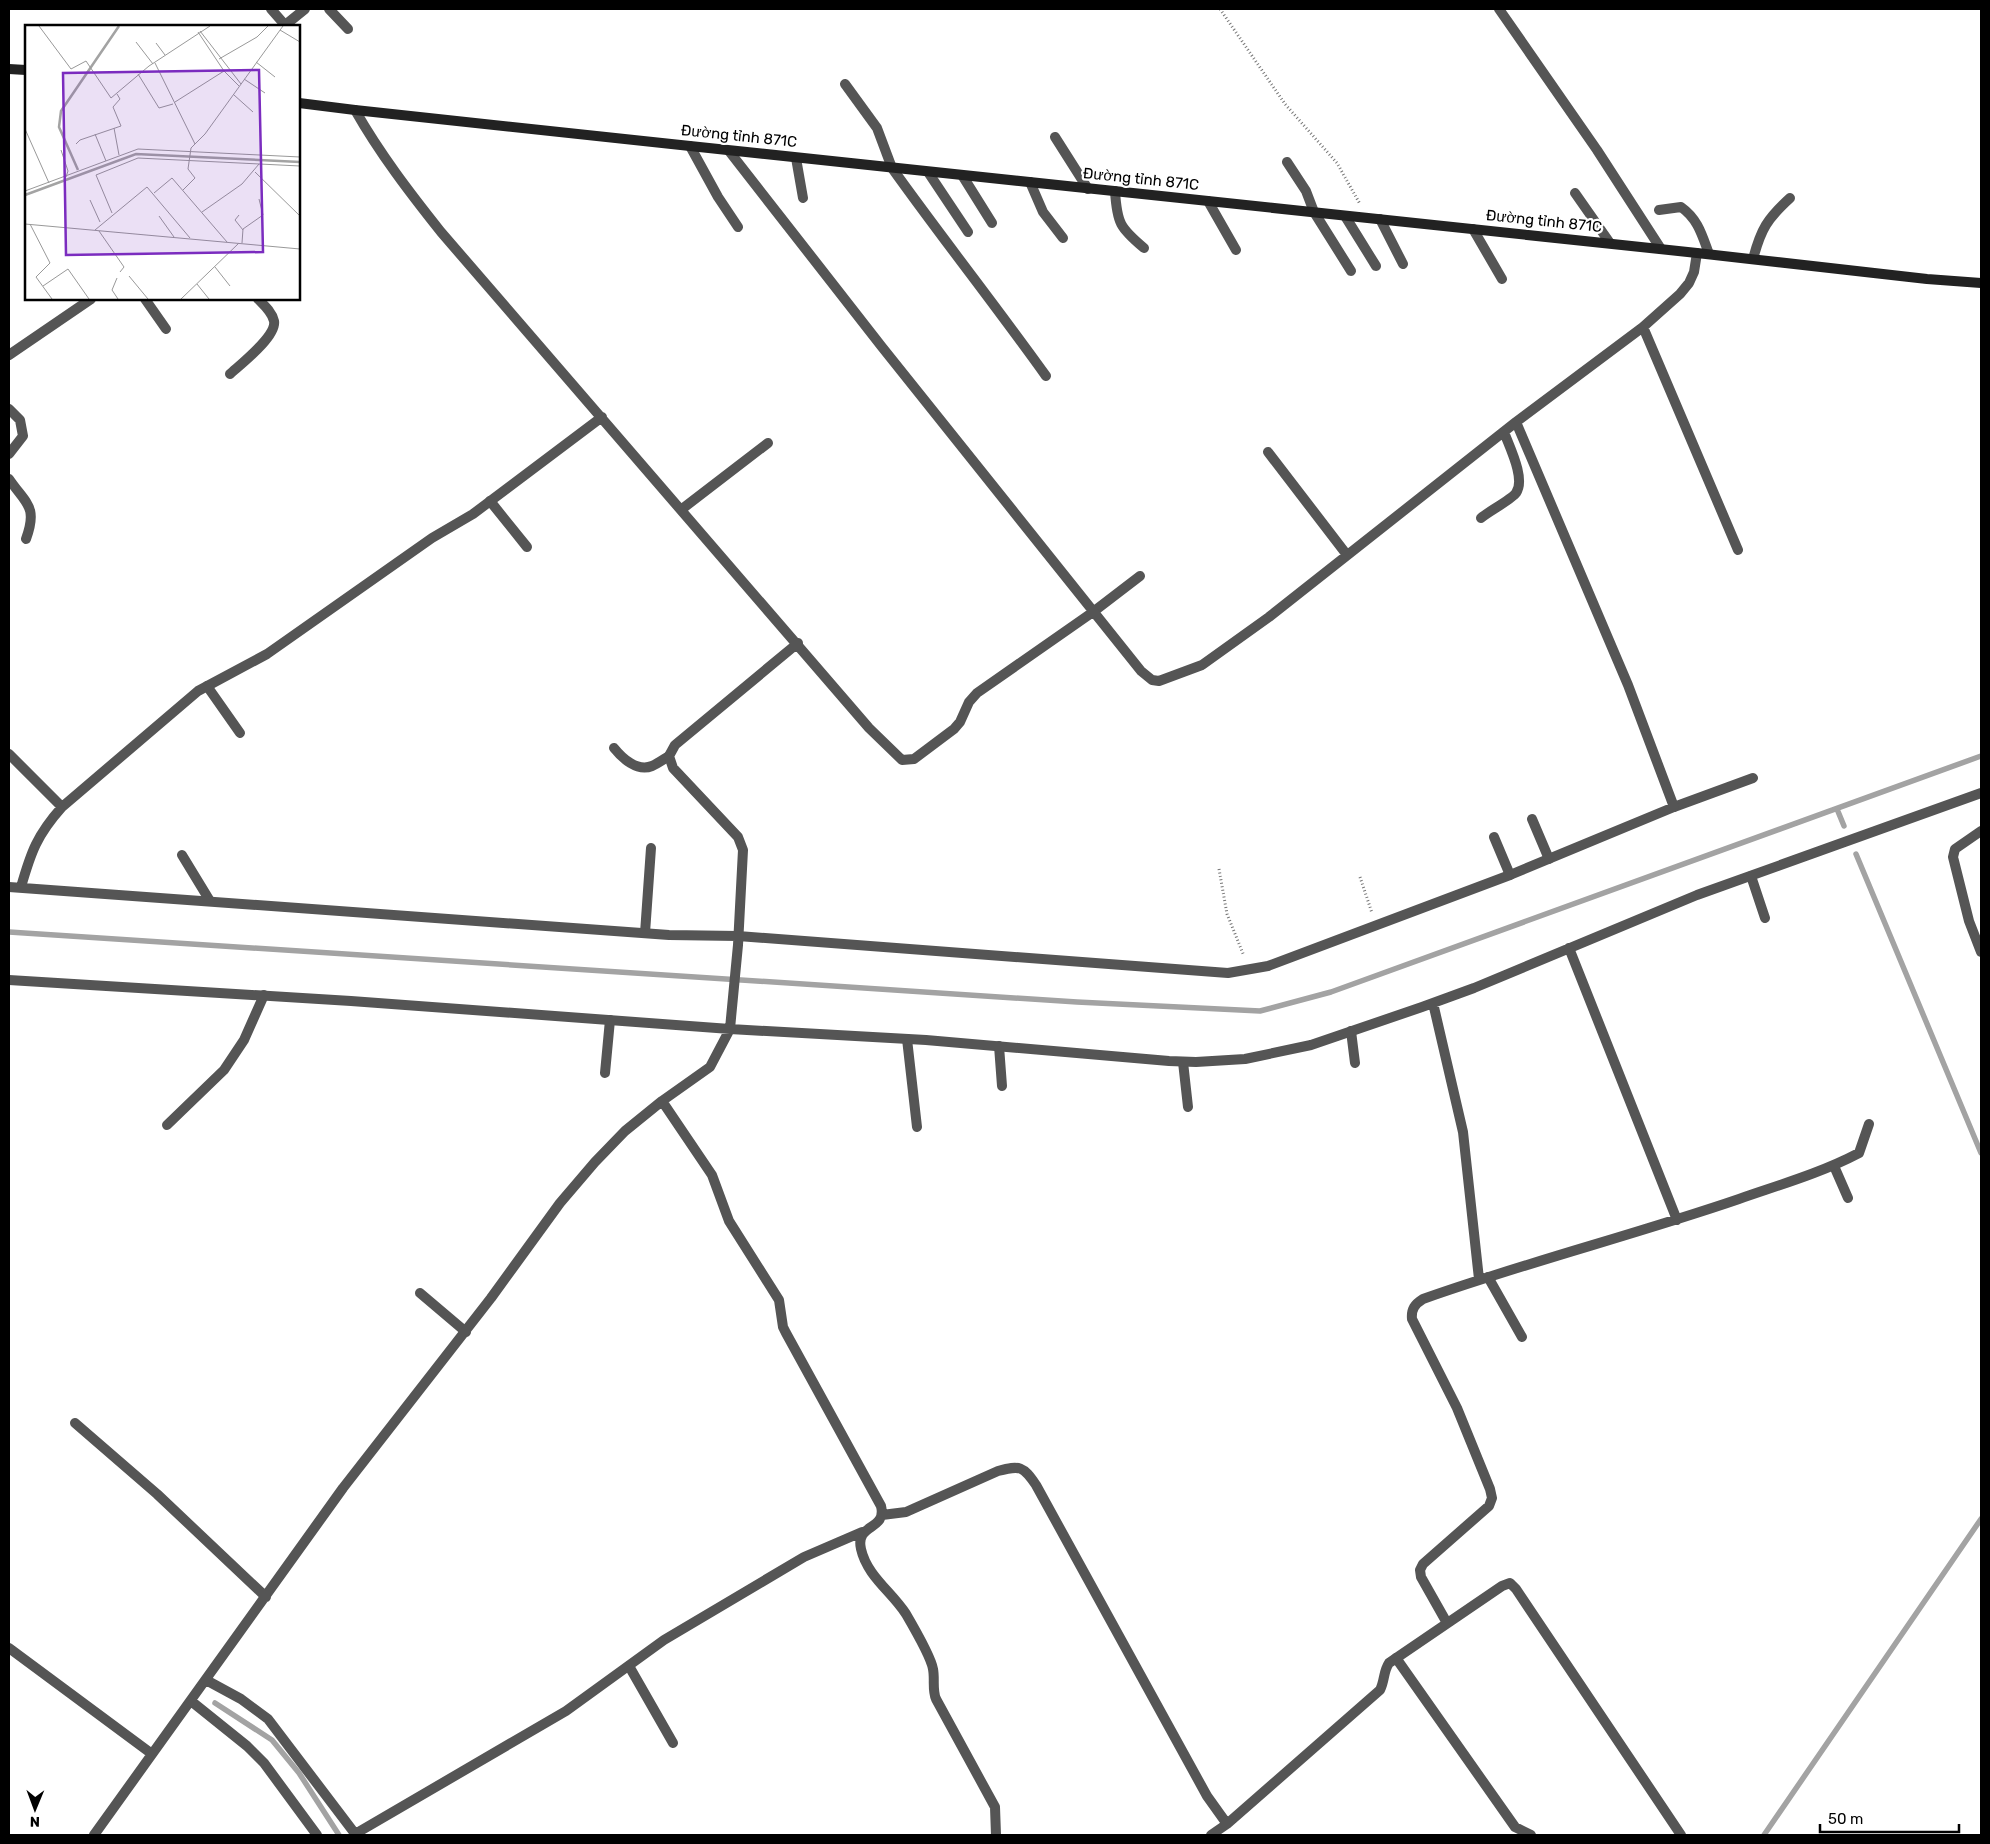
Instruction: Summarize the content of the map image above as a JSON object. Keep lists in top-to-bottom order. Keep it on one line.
{"streets":{"main road":["Đường tỉnh 871C"]},"scale_bar":"50 m","north":"bottom"}
